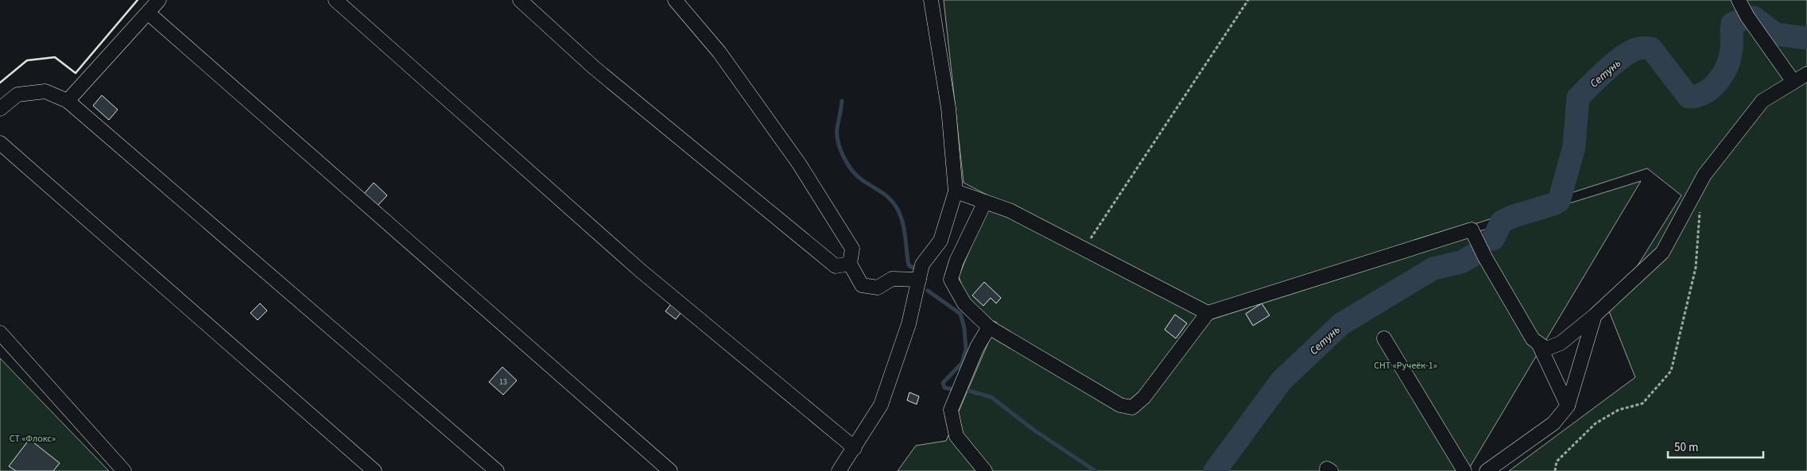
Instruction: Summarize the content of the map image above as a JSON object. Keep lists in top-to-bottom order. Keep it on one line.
{"water":["Сетунь"],"parks":["СНТ «Ручеёк-1»","СТ «Флокс»"],"house_numbers":["13"],"scale_bar":"50 m"}
